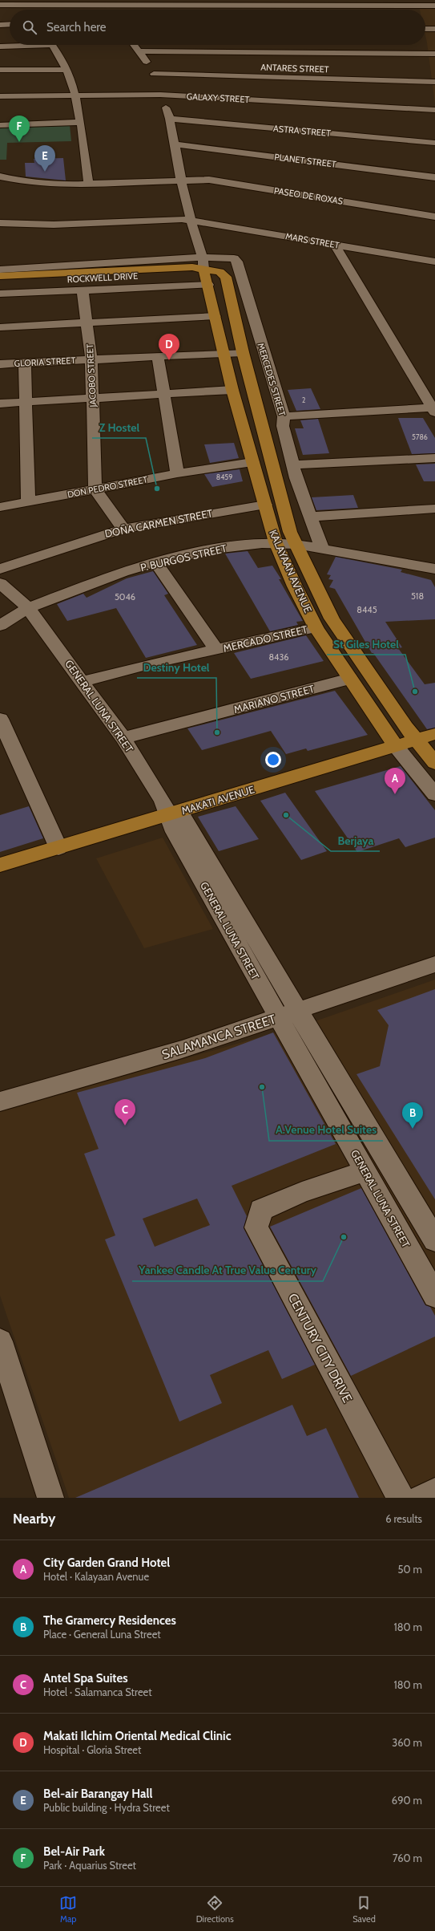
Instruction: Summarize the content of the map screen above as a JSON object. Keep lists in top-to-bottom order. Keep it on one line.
{"streets":{"main road":["ROCKWELL DRIVE","KALAYAAN AVENUE","MAKATI AVENUE"],"street":["ANTARES STREET","GALAXY STREET","ASTRA STREET","PLANET STREET","PASEO DE ROXAS","MARS STREET","GLORIA STREET","JACOBO STREET","MERCEDES STREET","DON PEDRO STREET","DOÑA CARMEN STREET","P. BURGOS STREET","MERCADO STREET","MARIANO STREET","GENERAL LUNA STREET","SALAMANCA STREET","CENTURY CITY DRIVE"]},"crossings":[["ROCKWELL DRIVE","MERCEDES STREET"],["ROCKWELL DRIVE","KALAYAAN AVENUE"],["GLORIA STREET","JACOBO STREET"],["GLORIA STREET","KALAYAAN AVENUE"],["JACOBO STREET","DON PEDRO STREET"],["MERCEDES STREET","P. BURGOS STREET"],["MERCEDES STREET","KALAYAAN AVENUE"],["DON PEDRO STREET","KALAYAAN AVENUE"],["DOÑA CARMEN STREET","KALAYAAN AVENUE"],["P. BURGOS STREET","KALAYAAN AVENUE"],["P. BURGOS STREET","GENERAL LUNA STREET"],["KALAYAAN AVENUE","MERCADO STREET"],["KALAYAAN AVENUE","MARIANO STREET"],["KALAYAAN AVENUE","MAKATI AVENUE"],["MERCADO STREET","GENERAL LUNA STREET"],["MARIANO STREET","GENERAL LUNA STREET"],["GENERAL LUNA STREET","MAKATI AVENUE"],["GENERAL LUNA STREET","SALAMANCA STREET"],["GENERAL LUNA STREET","CENTURY CITY DRIVE"]],"places":["Z Hostel","St Giles Hotel","Destiny Hotel","Berjaya","A.Venue Hotel Suites","Yankee Candle At True Value Century"],"house_numbers":["2","5786","8459","518","5046","8445","8436"],"page":{"search":"Search here","pins":["F","E","D","A","C","B"],"heading":["Nearby","6 results"],"list":[{"mark":"A","name":"City Garden Grand Hotel","note":"Hotel · Kalayaan Avenue","value":"50 m"},{"mark":"B","name":"The Gramercy Residences","note":"Place · General Luna Street","value":"180 m"},{"mark":"C","name":"Antel Spa Suites","note":"Hotel · Salamanca Street","value":"180 m"},{"mark":"D","name":"Makati Ilchim Oriental Medical Clinic","note":"Hospital · Gloria Street","value":"360 m"},{"mark":"E","name":"Bel-air Barangay Hall","note":"Public building · Hydra Street","value":"690 m"},{"mark":"F","name":"Bel-Air Park","note":"Park · Aquarius Street","value":"760 m"}],"nav":["Map","Directions","Saved"]}}
